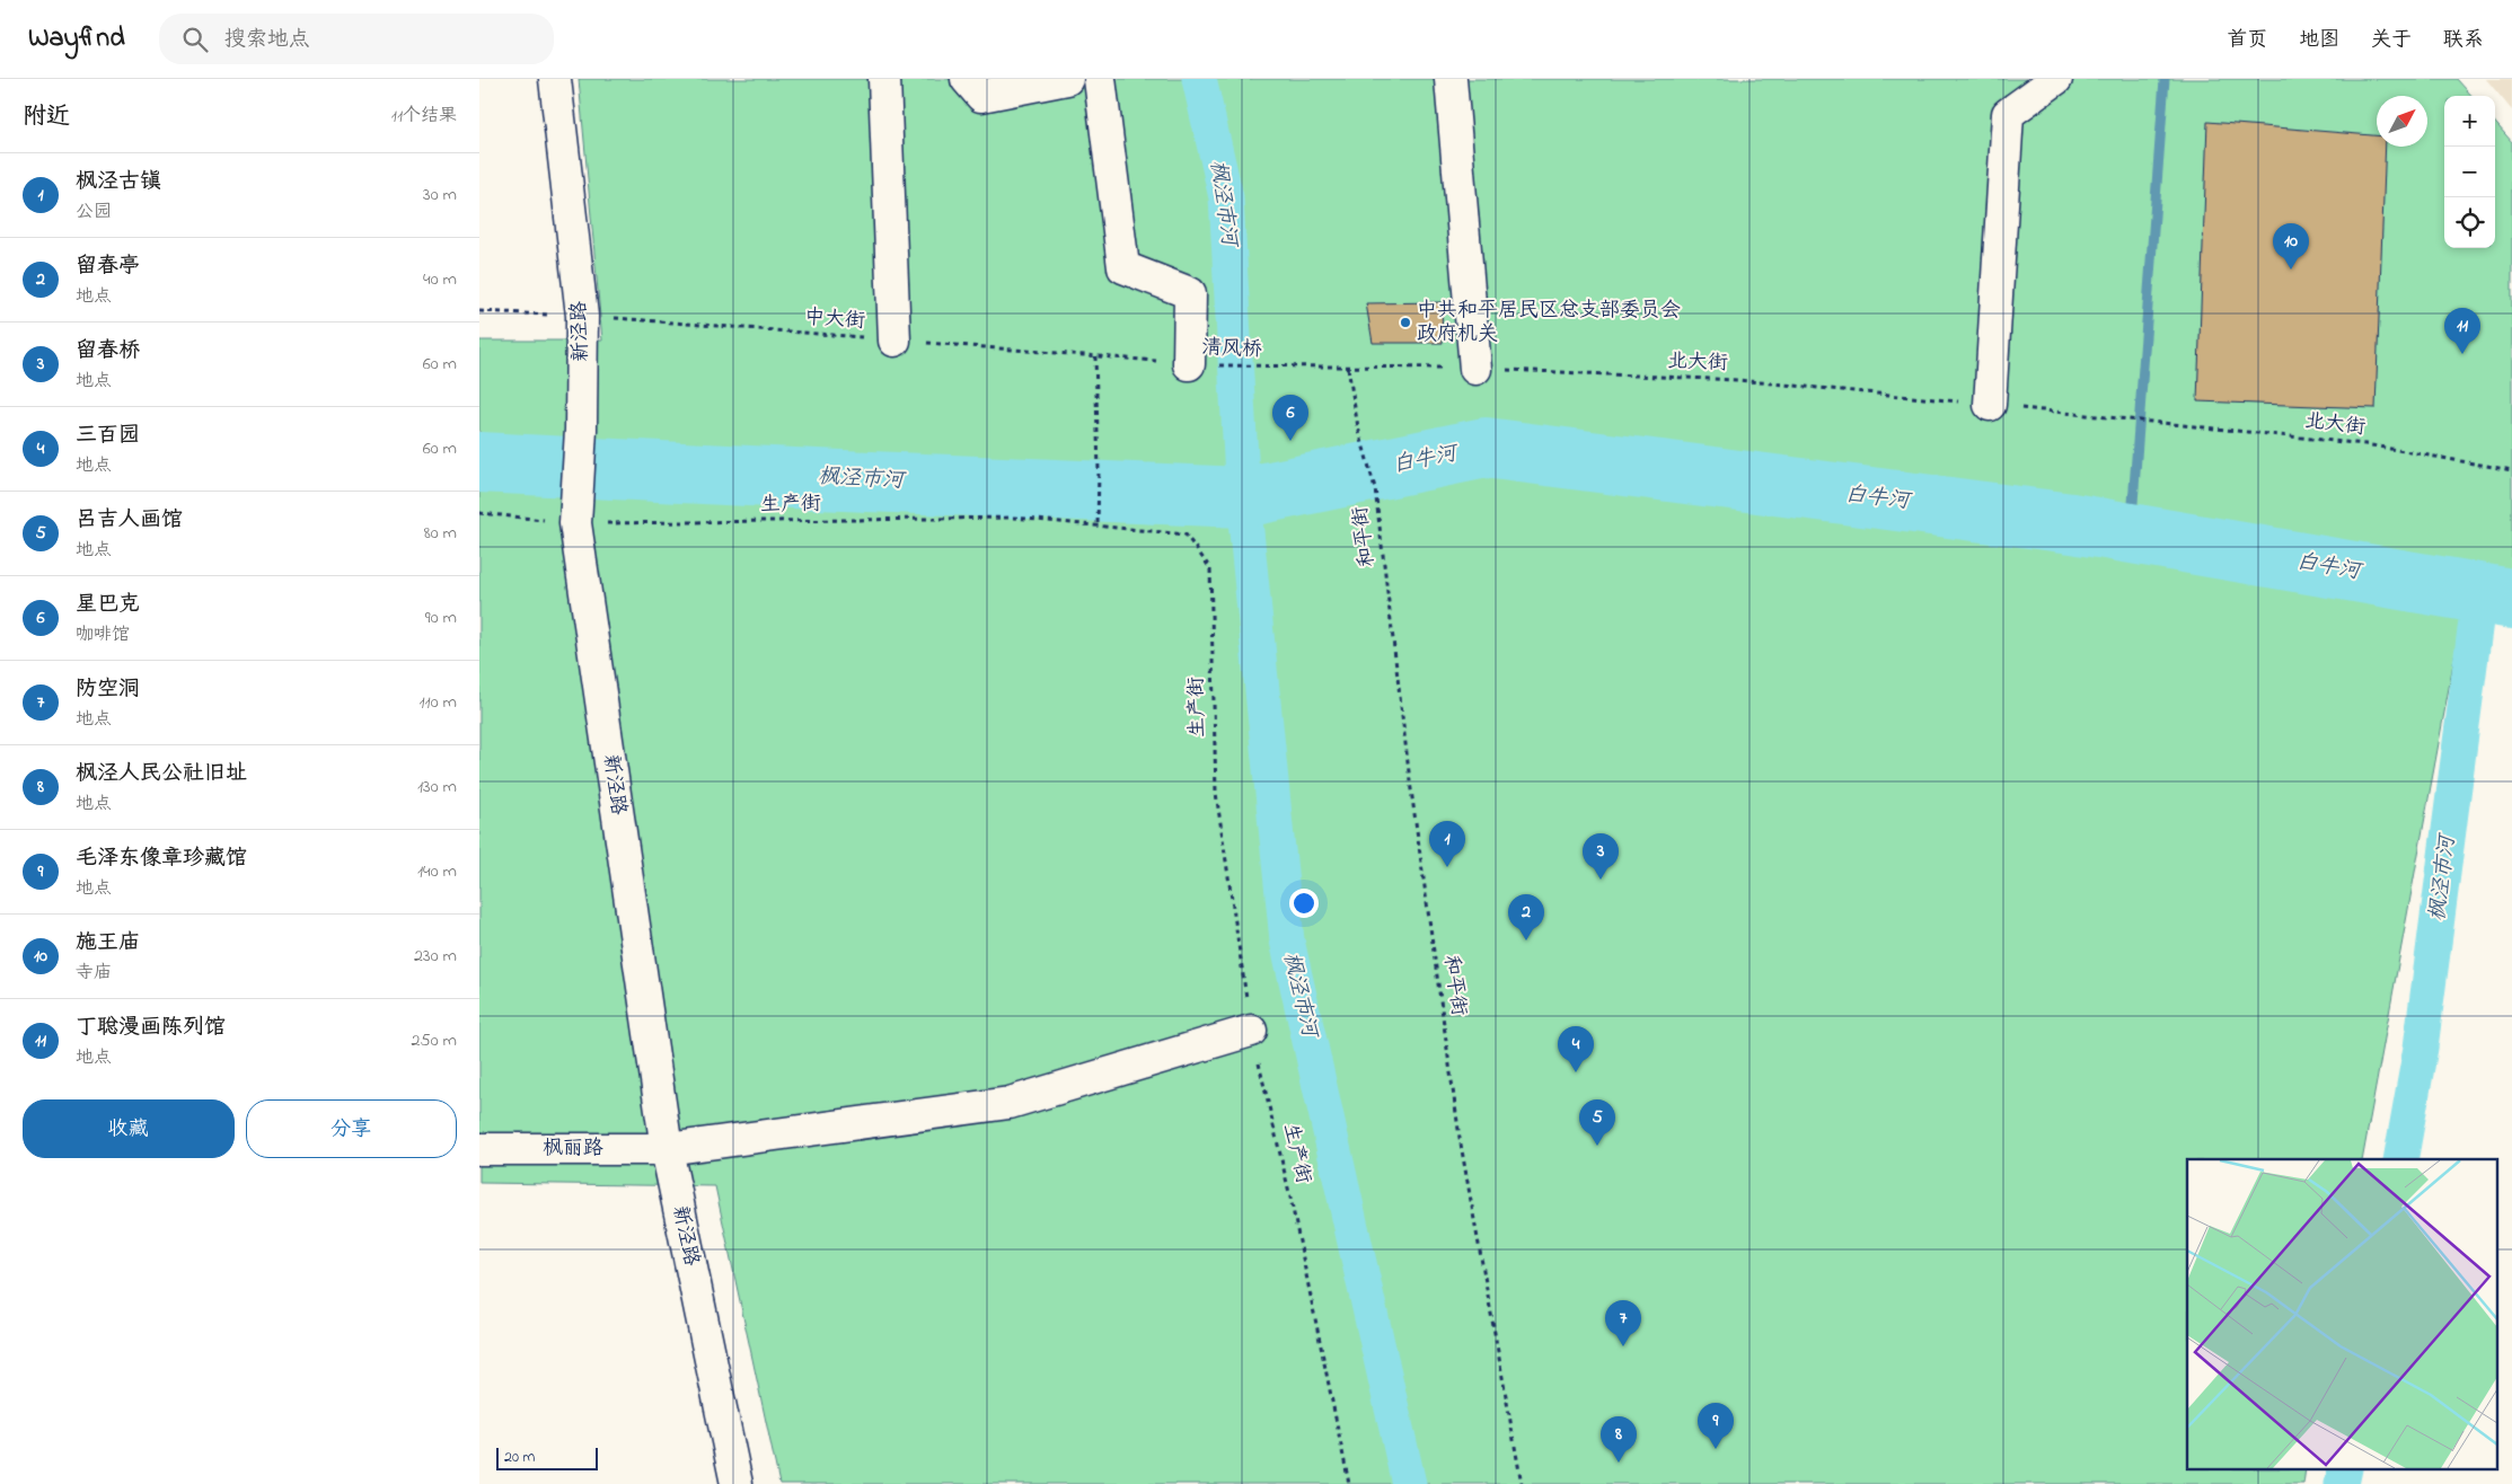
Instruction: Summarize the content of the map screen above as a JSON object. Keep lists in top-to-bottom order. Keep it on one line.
{"streets":{"street":["新泾路","枫丽路"],"path":["中大街","清风桥","北大街","生产街","和平街"]},"crossings":[["中大街","新泾路"],["中大街","清风桥"],["新泾路","生产街"],["新泾路","枫丽路"],["清风桥","北大街"],["北大街","和平街"],["生产街","枫丽路"]],"water":["枫泾市河","白牛河"],"places":["中共和平居民区总支部委员会 政府机关"],"scale_bar":"20 m","north":"top right","page":{"header":"Wayfind","search":"搜索地点","nav":["首页","地图","关于","联系"],"heading":["附近","11个结果"],"map_buttons":["+","−"],"list":[{"mark":"1","name":"枫泾古镇","note":"公园","value":"30 m"},{"mark":"2","name":"留春亭","note":"地点","value":"40 m"},{"mark":"3","name":"留春桥","note":"地点","value":"60 m"},{"mark":"4","name":"三百园","note":"地点","value":"60 m"},{"mark":"5","name":"吕吉人画馆","note":"地点","value":"80 m"},{"mark":"6","name":"星巴克","note":"咖啡馆","value":"90 m"},{"mark":"7","name":"防空洞","note":"地点","value":"110 m"},{"mark":"8","name":"枫泾人民公社旧址","note":"地点","value":"130 m"},{"mark":"9","name":"毛泽东像章珍藏馆","note":"地点","value":"140 m"},{"mark":"10","name":"施王庙","note":"寺庙","value":"230 m"},{"mark":"11","name":"丁聪漫画陈列馆","note":"地点","value":"250 m"}],"pins":["10","11","6","1","3","2","4","5","7","9","8"],"buttons":["收藏","分享"],"scale":"20 m"}}
